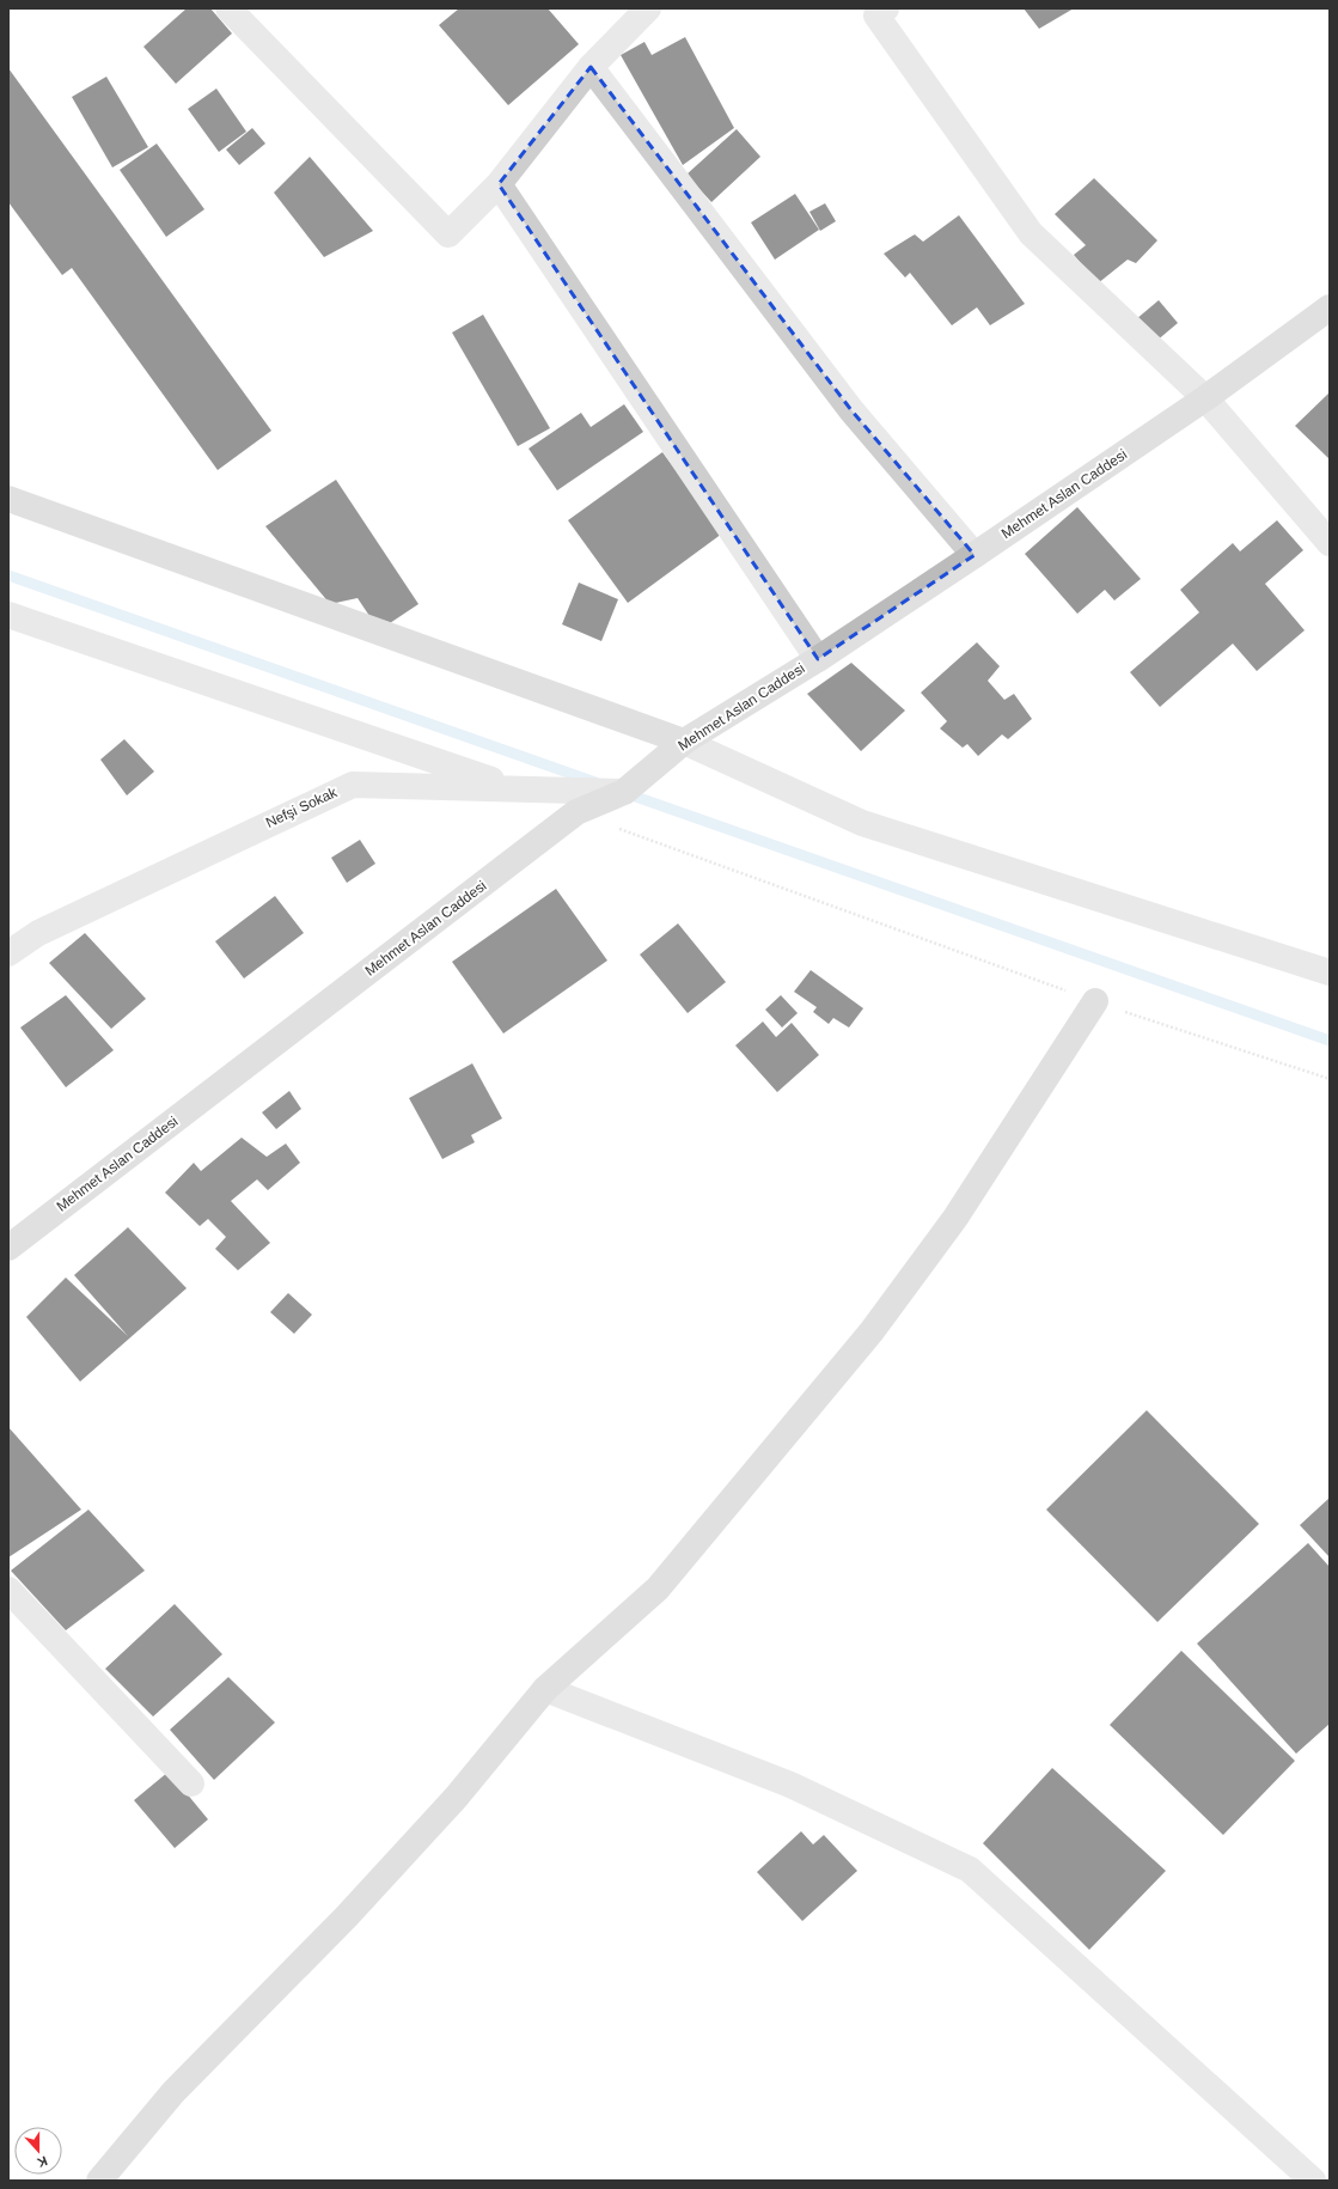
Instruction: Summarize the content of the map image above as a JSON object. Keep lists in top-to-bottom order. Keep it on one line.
{"streets":{"street":["Mehmet Aslan Caddesi","Nefşi Sokak"]},"crossings":[["Mehmet Aslan Caddesi","Nefşi Sokak"]],"north":"bottom"}
